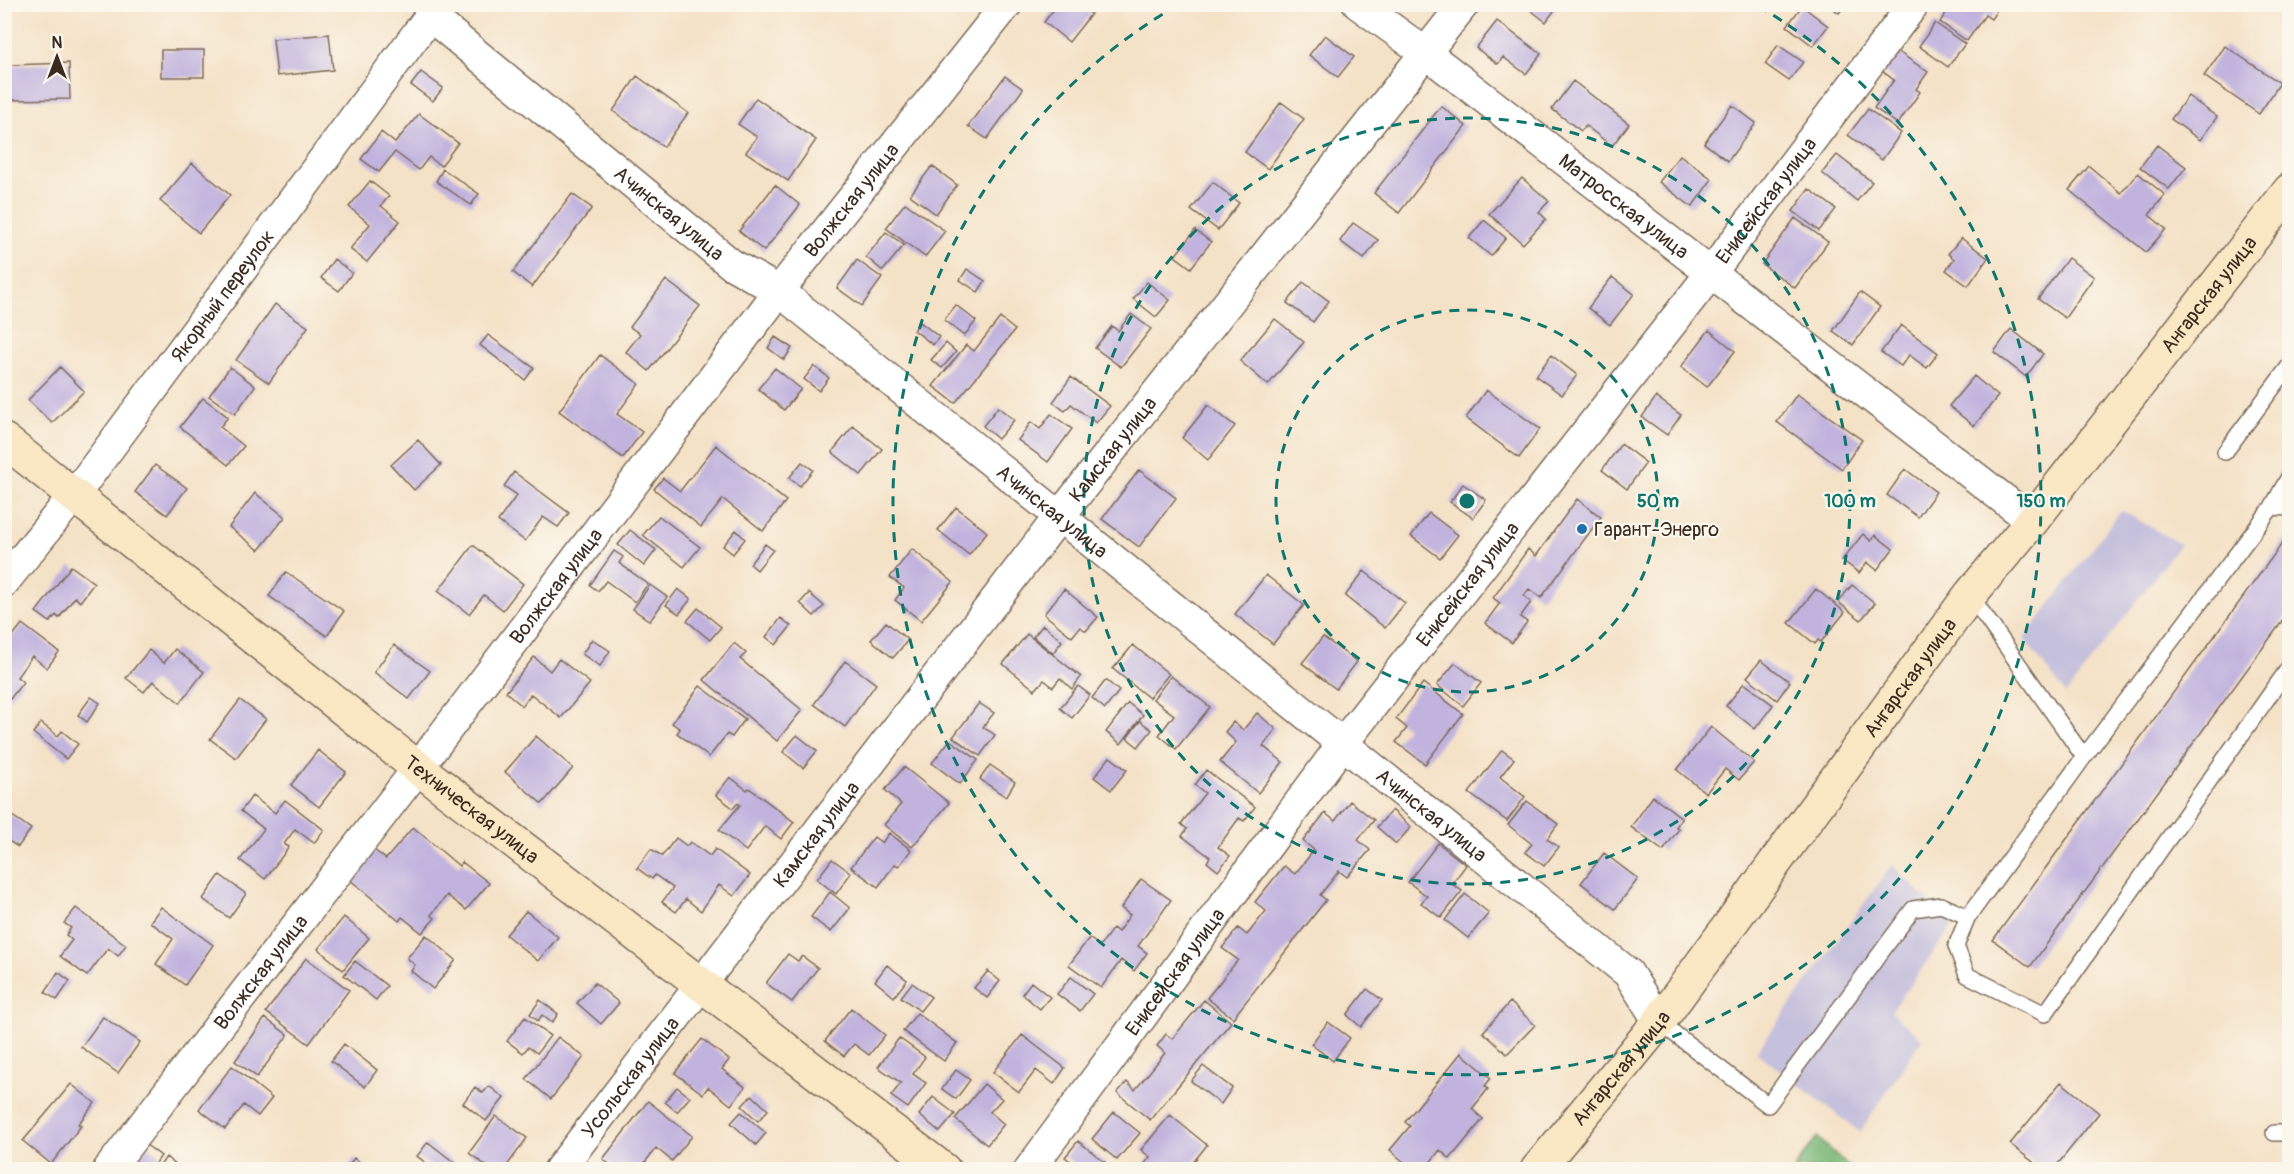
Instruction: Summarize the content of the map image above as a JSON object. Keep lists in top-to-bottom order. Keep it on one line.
{"streets":{"main road":["Ангарская улица","Техническая улица"],"street":["Волжская улица","Енисейская улица","Матросская улица","Ачинская улица","Якорный переулок","Камская улица","Усольская улица"]},"crossings":[["Волжская улица","Ачинская улица"],["Волжская улица","Техническая улица"],["Енисейская улица","Матросская улица"],["Енисейская улица","Ачинская улица"],["Матросская улица","Ангарская улица"],["Матросская улица","Камская улица"],["Ачинская улица","Ангарская улица"],["Ачинская улица","Якорный переулок"],["Ачинская улица","Камская улица"],["Якорный переулок","Техническая улица"],["Камская улица","Техническая улица"],["Камская улица","Усольская улица"],["Техническая улица","Усольская улица"]],"places":["Гарант-Энерго"],"north":"top","rings":["50 m","100 m","150 m"]}
